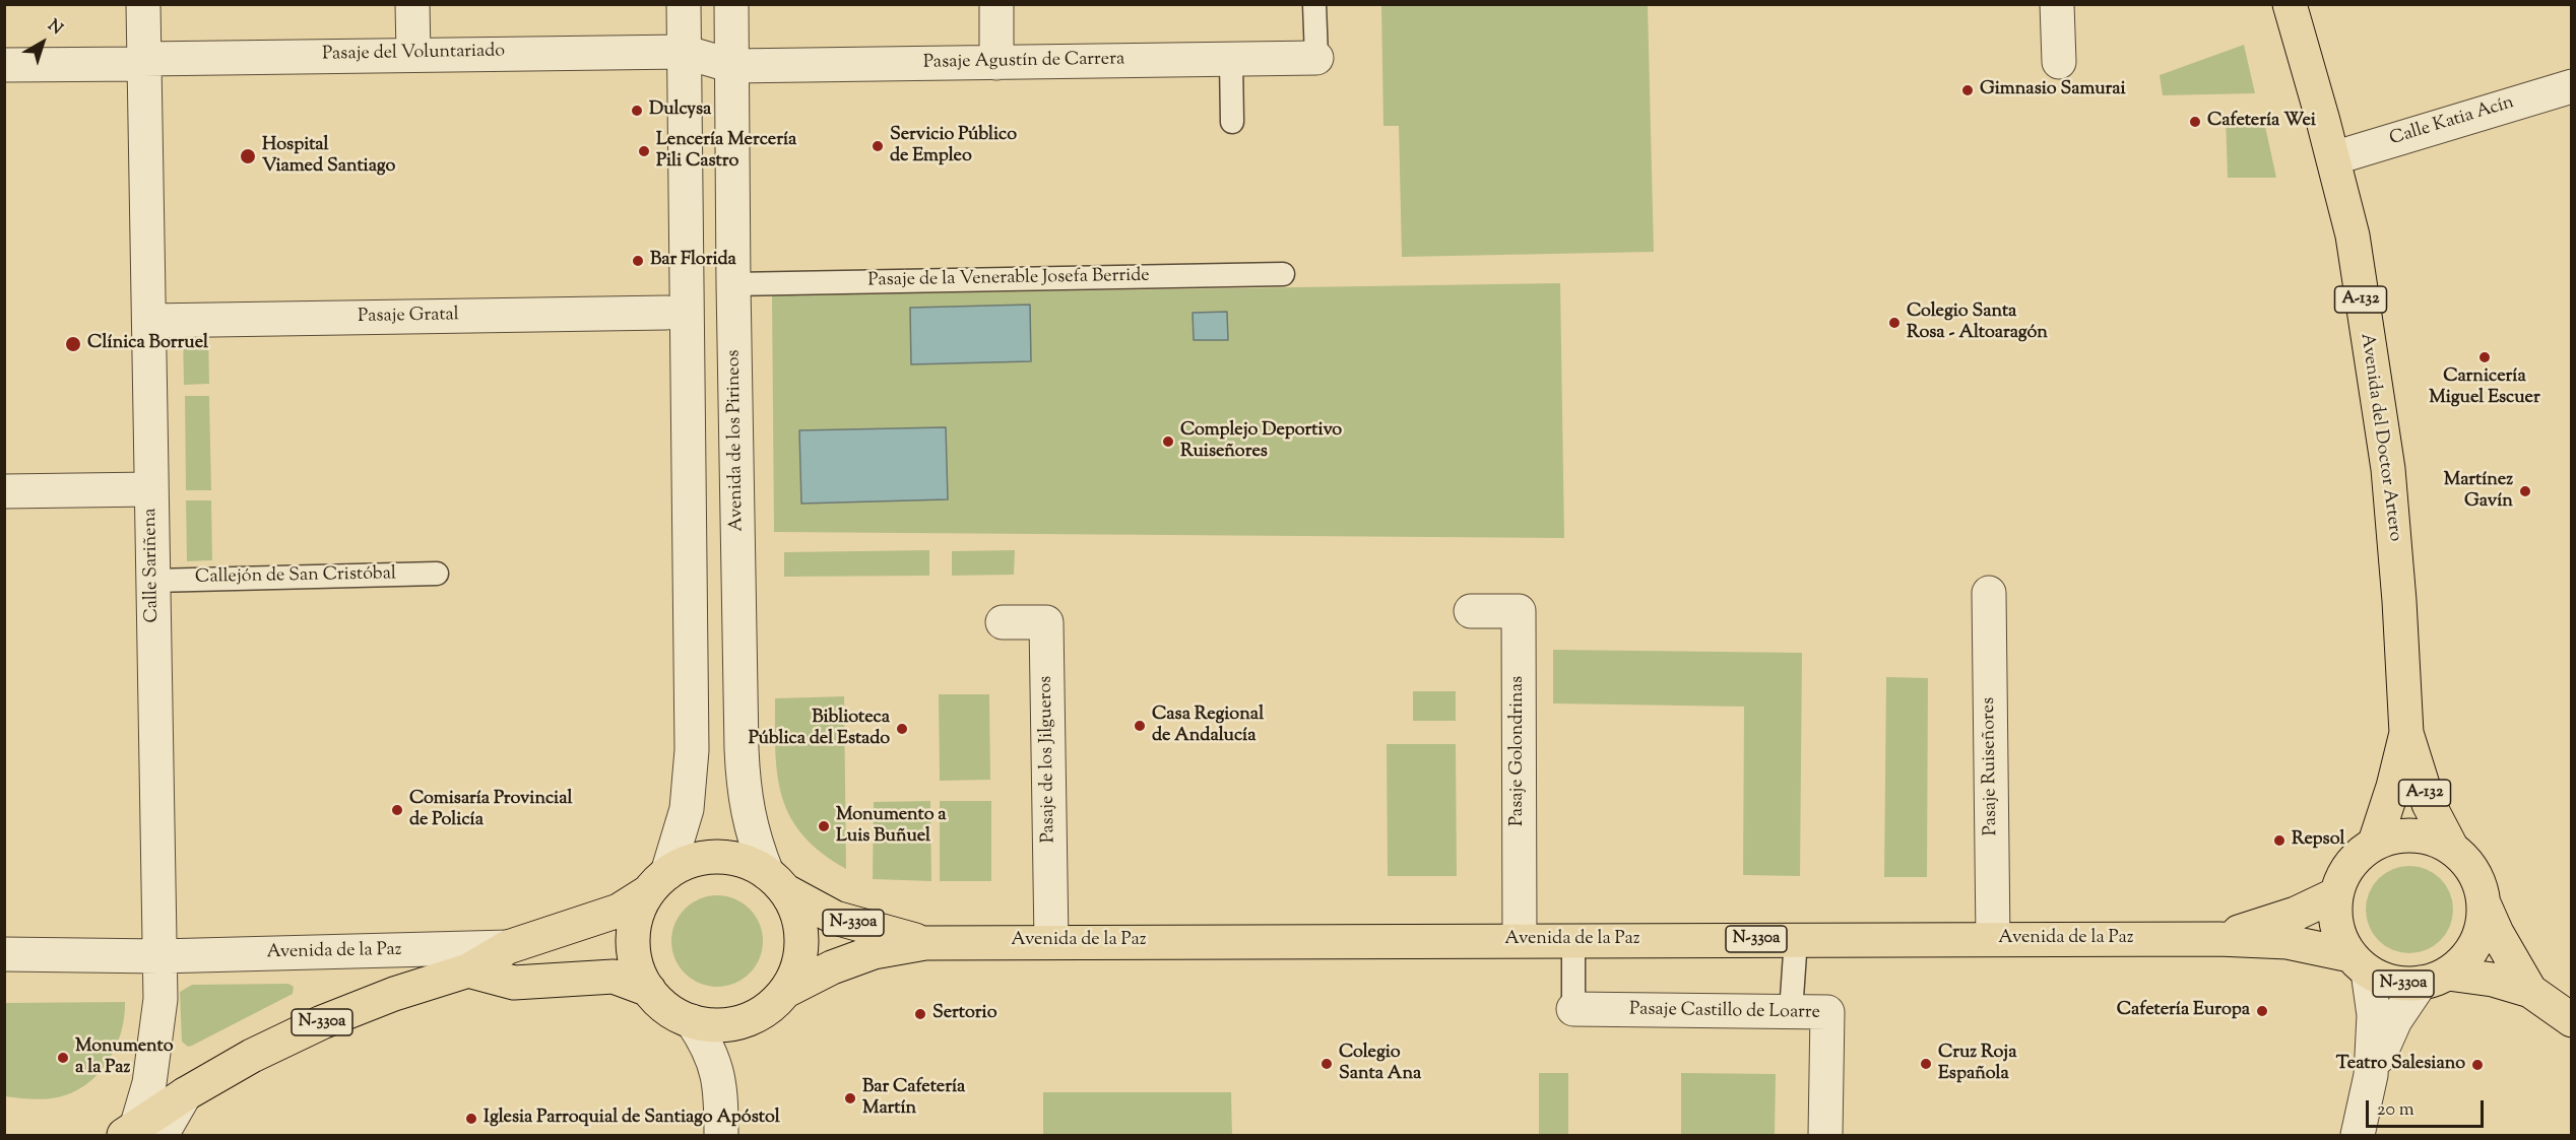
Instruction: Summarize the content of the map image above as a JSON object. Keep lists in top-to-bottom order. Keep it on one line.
{"streets":{"main road":["A-132","Avenida del Doctor Artero","N-330a","Avenida de la Paz"],"street":["Pasaje del Voluntariado","Pasaje Agustín de Carrera","Calle Katia Acín","Pasaje Gratal","Avenida de los Pirineos","Calle Sariñena","Pasaje Golondrinas","Pasaje de los Jilgueros","Pasaje Ruiseñores","Pasaje Castillo de Loarre"],"lane":["Pasaje de la Venerable Josefa Berride","Callejón de San Cristóbal"]},"crossings":[["Pasaje del Voluntariado","Pasaje Agustín de Carrera"],["Pasaje del Voluntariado","Avenida de los Pirineos"],["Pasaje del Voluntariado","Calle Sariñena"],["Pasaje Agustín de Carrera","Avenida de los Pirineos"],["Calle Katia Acín","Avenida del Doctor Artero"],["Pasaje de la Venerable Josefa Berride","Avenida de los Pirineos"],["Pasaje Gratal","Calle Sariñena"],["Avenida del Doctor Artero","N-330a"],["Avenida del Doctor Artero","Avenida de la Paz"],["Avenida de los Pirineos","N-330a"],["Avenida de los Pirineos","Avenida de la Paz"],["Calle Sariñena","Callejón de San Cristóbal"],["Calle Sariñena","Avenida de la Paz"],["Pasaje Golondrinas","Avenida de la Paz"],["Pasaje de los Jilgueros","Avenida de la Paz"],["Pasaje Ruiseñores","Avenida de la Paz"],["N-330a","Avenida de la Paz"]],"places":["Gimnasio Samurai","Dulcysa","Cafetería Wei","Servicio Público de Empleo","Lencería Mercería Pili Castro","Hospital Viamed Santiago","Bar Florida","Colegio Santa Rosa - Altoaragón","Clínica Borruel","Carnicería Miguel Escuer","Complejo Deportivo Ruiseñores","Martínez Gavín","Casa Regional de Andalucía","Biblioteca Pública del Estado","Comisaría Provincial de Policía","Monumento a Luis Buñuel","Repsol","Cafetería Europa","Sertorio","Monumento a la Paz","Colegio Santa Ana","Cruz Roja Española","Teatro Salesiano","Bar Cafetería Martín","Iglesia Parroquial de Santiago Apóstol"],"scale_bar":"20 m","north":"top right"}
